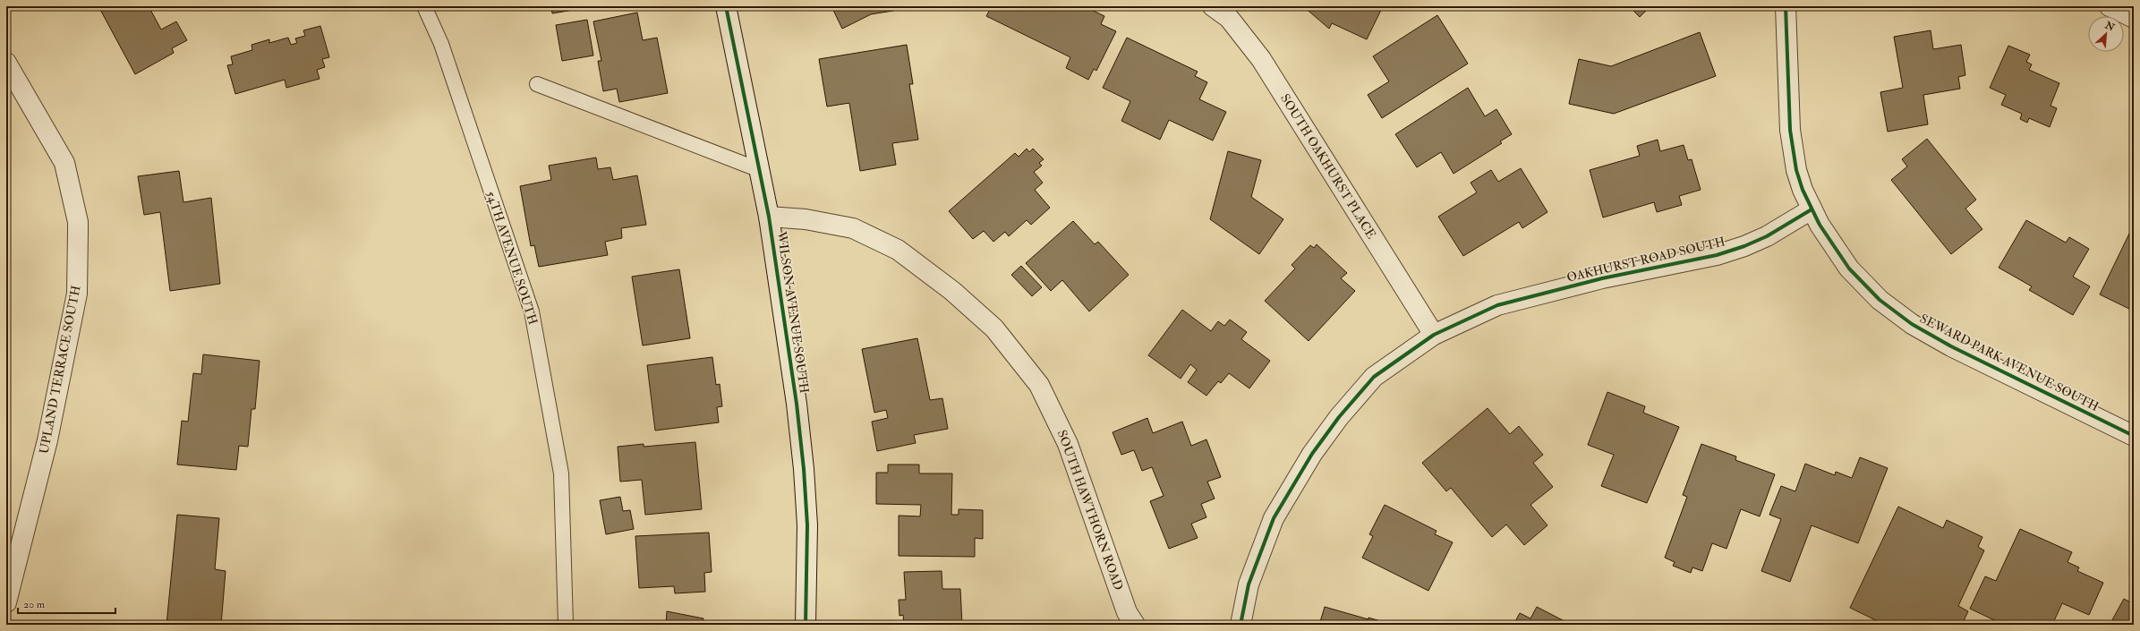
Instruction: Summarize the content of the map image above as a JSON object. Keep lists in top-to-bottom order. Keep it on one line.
{"streets":{"street":["SOUTH OAKHURST PLACE","OAKHURST ROAD SOUTH","WILSON AVENUE SOUTH","SEWARD PARK AVENUE SOUTH","UPLAND TERRACE SOUTH","SOUTH HAWTHORN ROAD"],"lane":["54TH AVENUE SOUTH"]},"crossings":[["SOUTH OAKHURST PLACE","OAKHURST ROAD SOUTH"],["OAKHURST ROAD SOUTH","SEWARD PARK AVENUE SOUTH"],["WILSON AVENUE SOUTH","SOUTH HAWTHORN ROAD"]],"scale_bar":"20 m","north":"top right"}
